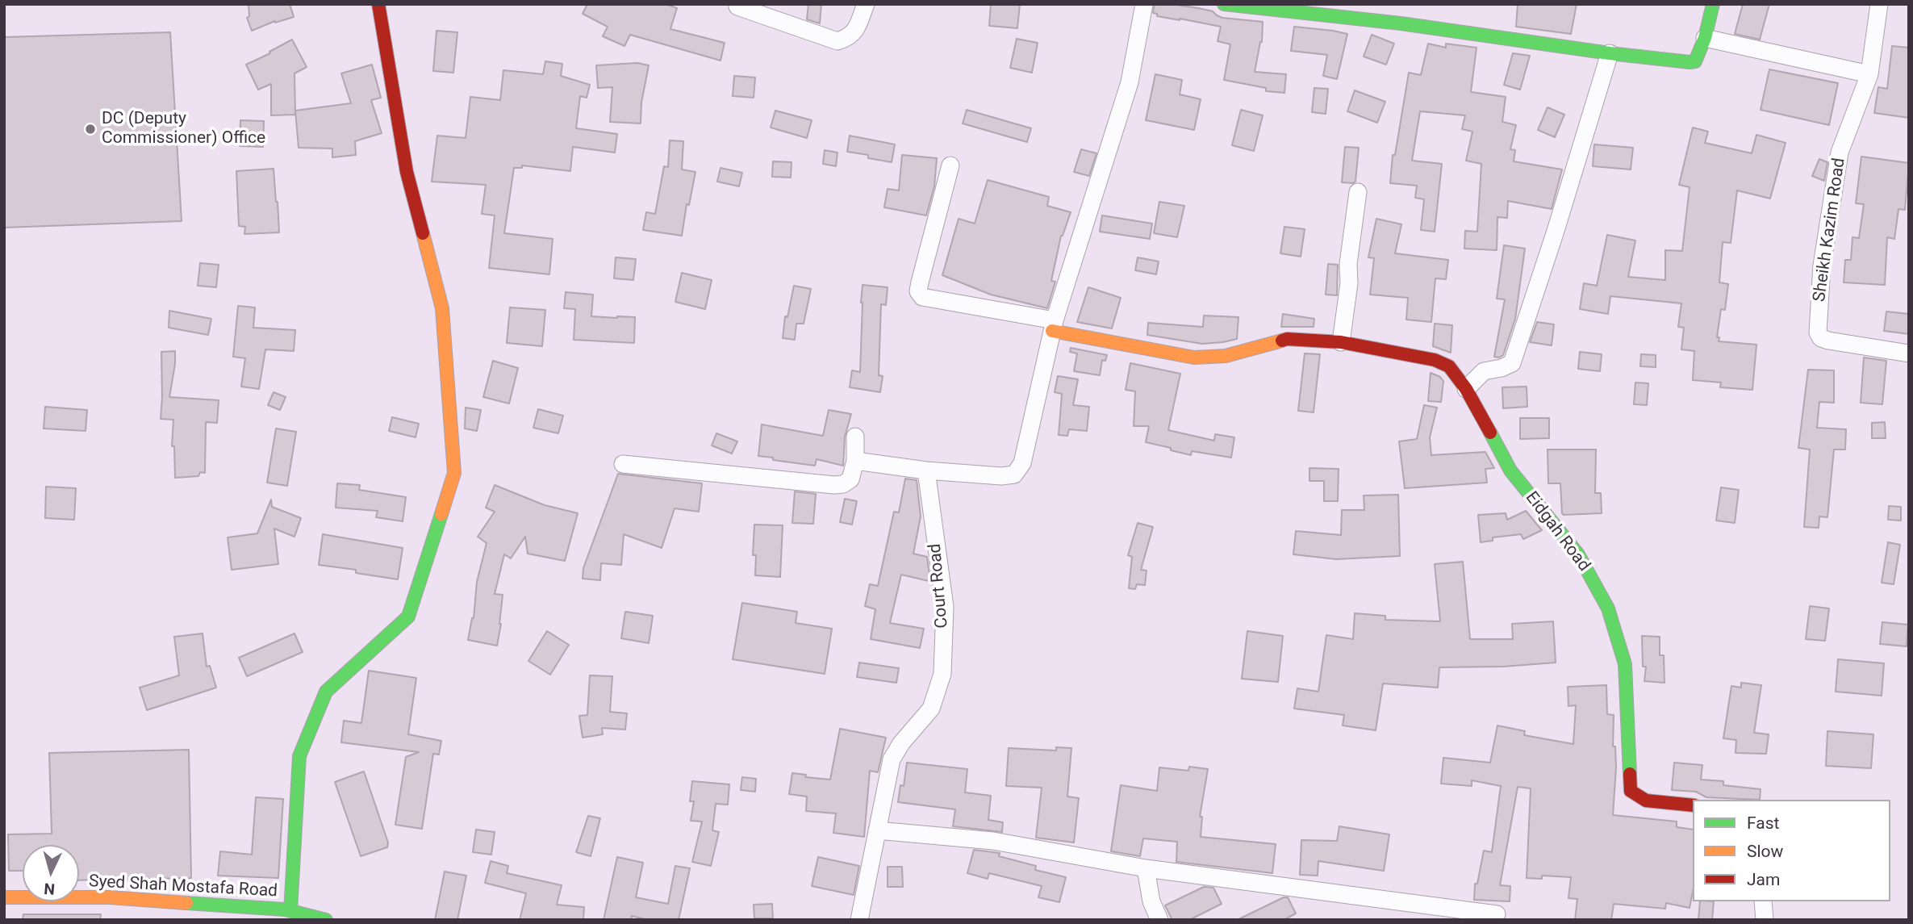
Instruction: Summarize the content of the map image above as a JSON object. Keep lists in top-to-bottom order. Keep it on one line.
{"streets":{"main road":["Eidgah Road","Syed Shah Mostafa Road"],"street":["Sheikh Kazim Road","Court Road"]},"places":["DC (Deputy Commissioner) Office"],"legend":["Fast","Slow","Jam"],"north":"bottom"}
